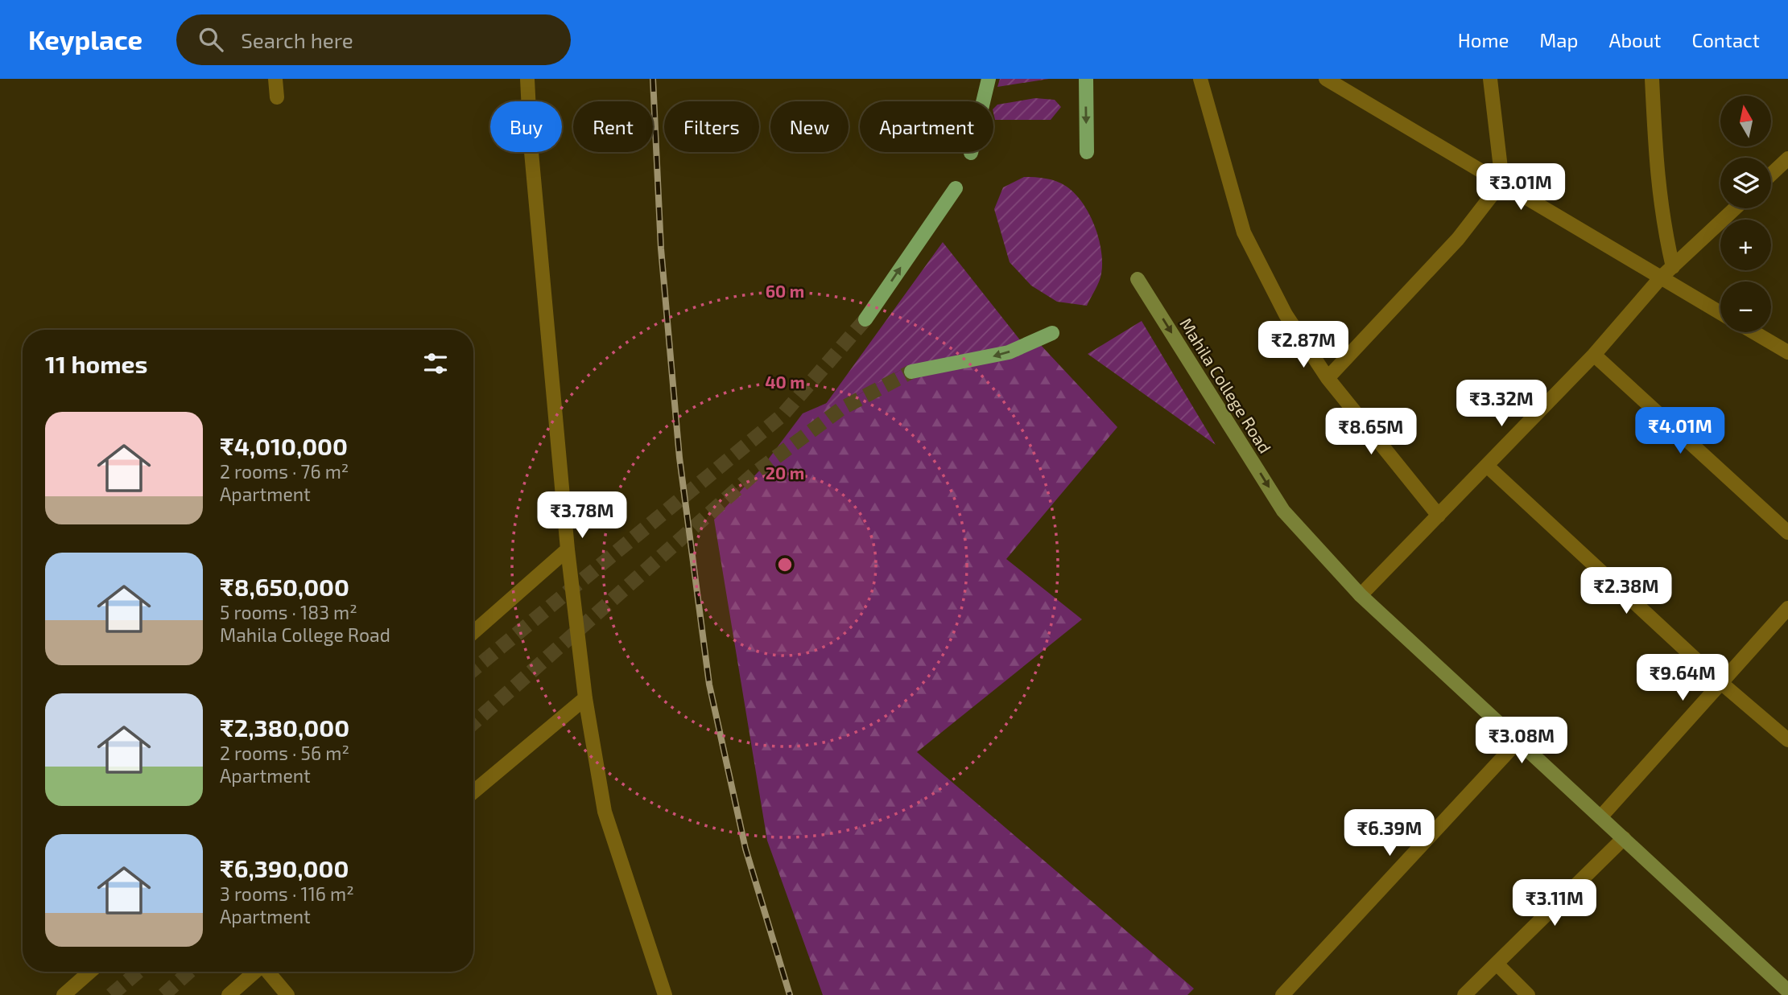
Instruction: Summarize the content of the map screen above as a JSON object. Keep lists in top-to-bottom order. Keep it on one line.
{"streets":{"main road":["Mahila College Road"]},"one_way":["Mahila College Road"],"north":"top","page":{"header":"Keyplace","search":"Search here","nav":["Home","Map","About","Contact"],"map_buttons":["+","−"],"chip":["Buy","Rent","Filters","New","Apartment"],"price":["₹3.01M","₹2.87M","₹3.32M","₹4.01M","₹8.65M","₹3.78M","₹2.38M","₹9.64M","₹3.08M","₹6.39M","₹3.11M"],"heading":"11 homes","list":[{"name":"₹4,010,000","note":"2 rooms · 76 m² · Apartment"},{"name":"₹8,650,000","note":"5 rooms · 183 m² · Mahila College Road"},{"name":"₹2,380,000","note":"2 rooms · 56 m² · Apartment"},{"name":"₹6,390,000","note":"3 rooms · 116 m² · Apartment"}]},"rings":["60 m","40 m","20 m"]}
